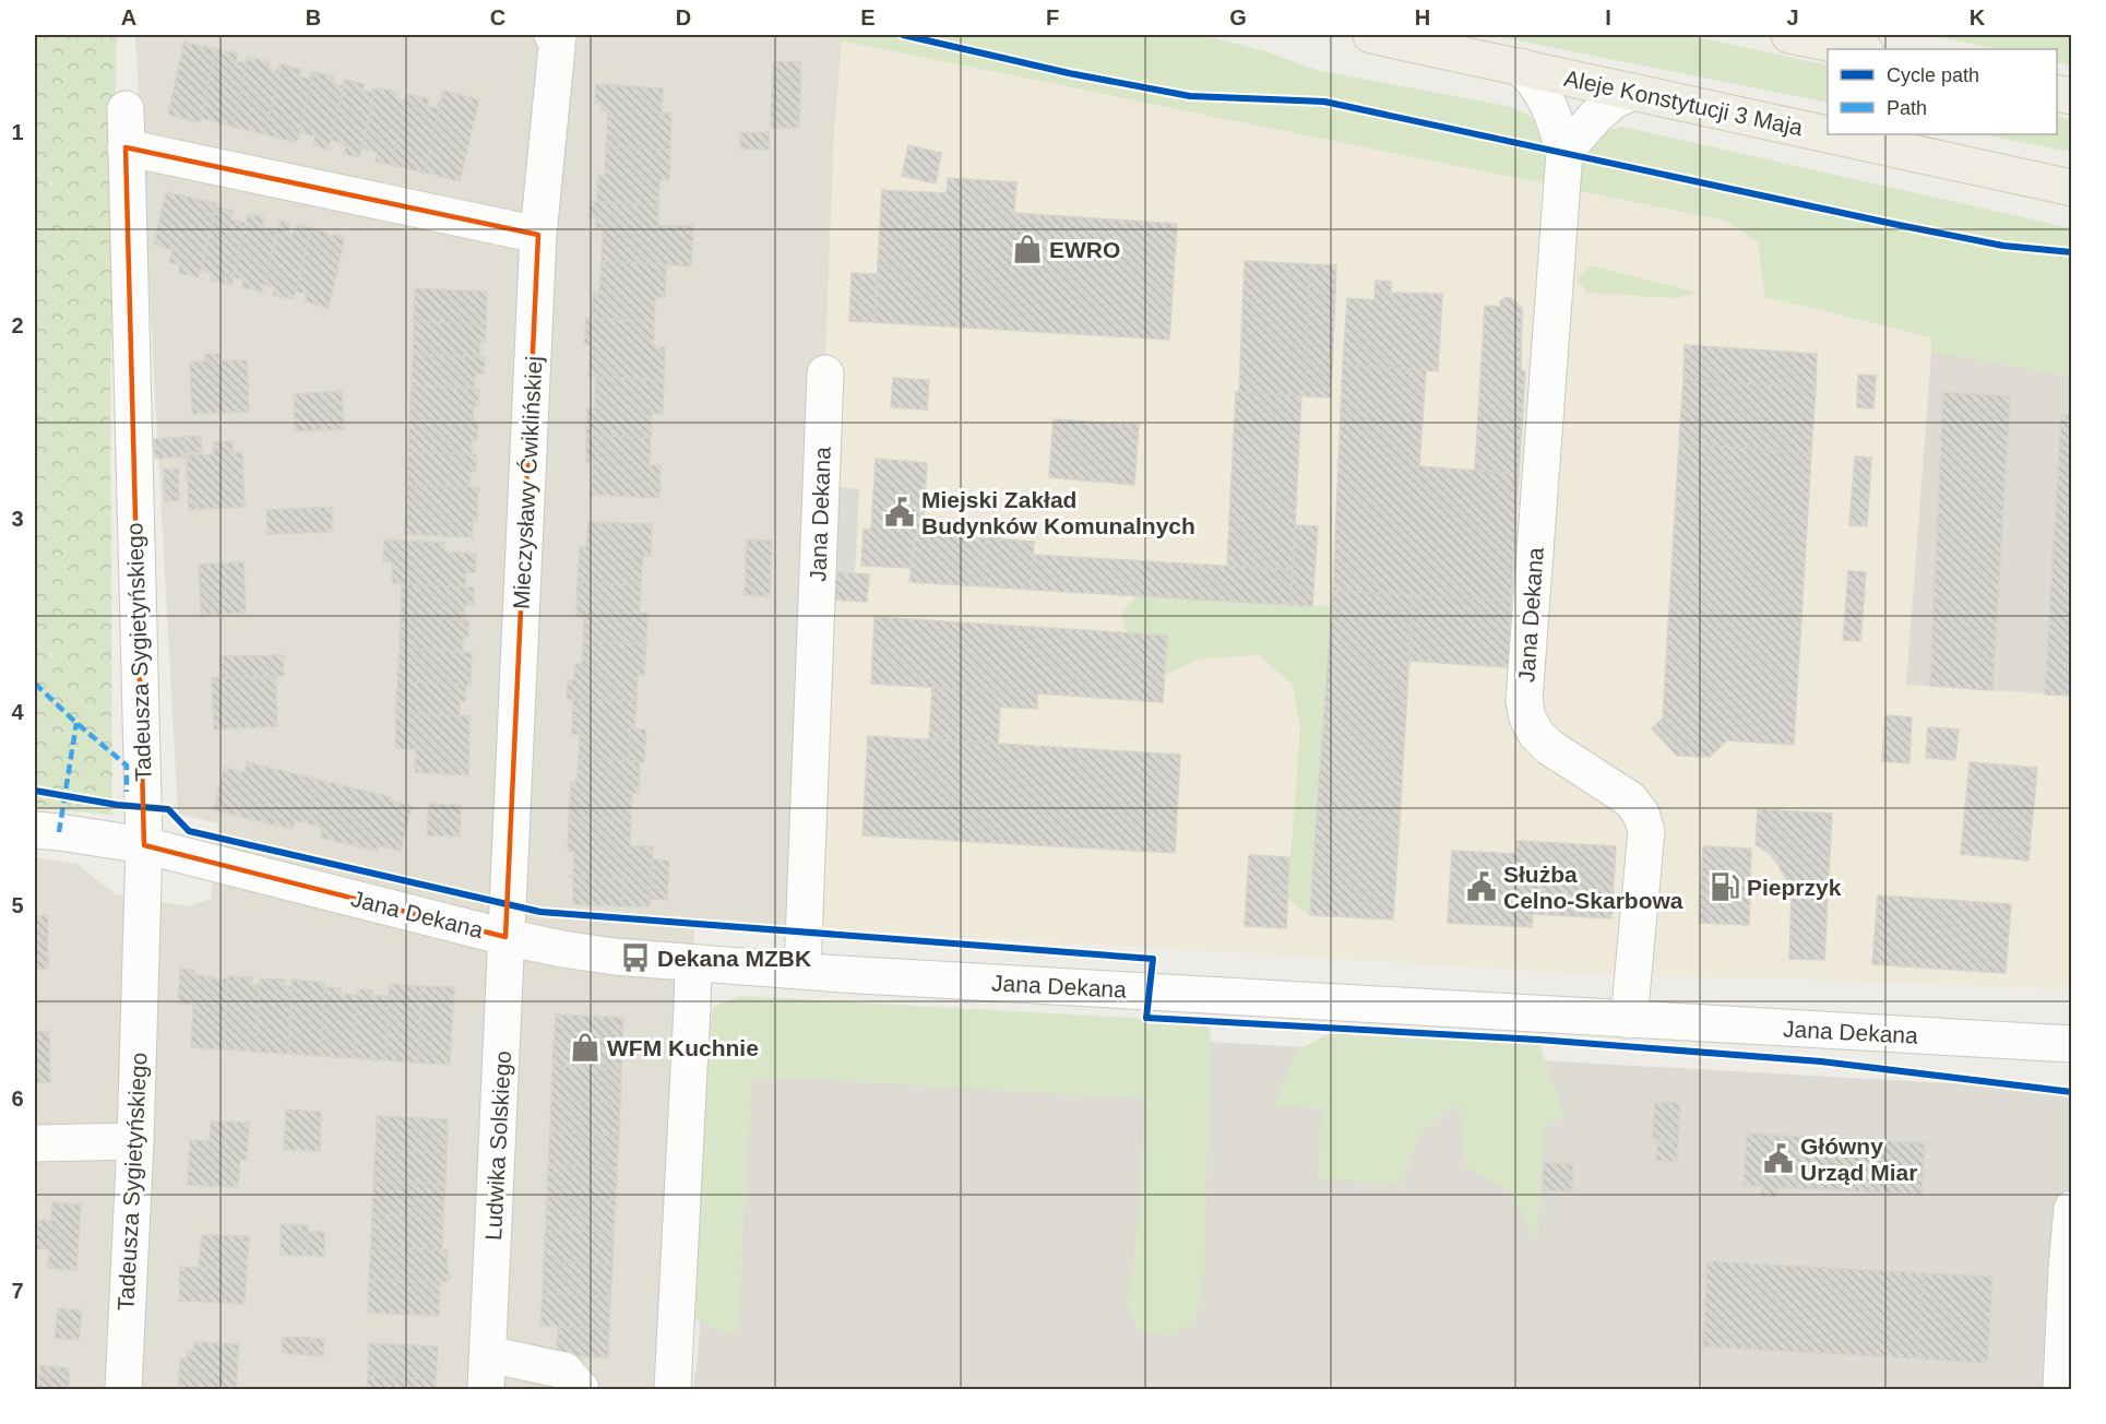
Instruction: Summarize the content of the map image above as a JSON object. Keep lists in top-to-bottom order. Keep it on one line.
{"streets":{"main road":["Aleje Konstytucji 3 Maja"],"street":["Mieczysławy Ćwiklińskiej","Jana Dekana","Tadeusza Sygietyńskiego","Ludwika Solskiego"]},"crossings":[["Aleje Konstytucji 3 Maja","Jana Dekana"],["Mieczysławy Ćwiklińskiej","Jana Dekana"],["Mieczysławy Ćwiklińskiej","Ludwika Solskiego"],["Jana Dekana","Tadeusza Sygietyńskiego"],["Jana Dekana","Ludwika Solskiego"]],"places":{"shop":["EWRO","WFM Kuchnie"],"public building":["Miejski Zakład Budynków Komunalnych","Służba Celno-Skarbowa","Główny Urząd Miar"],"fuel station":["Pieprzyk"],"bus stop":["Dekana MZBK"]},"legend":["Cycle path","Path"],"grid":{"columns":["A","B","C","D","E","F","G","H","I","J","K"],"rows":["1","2","3","4","5","6","7"]}}
